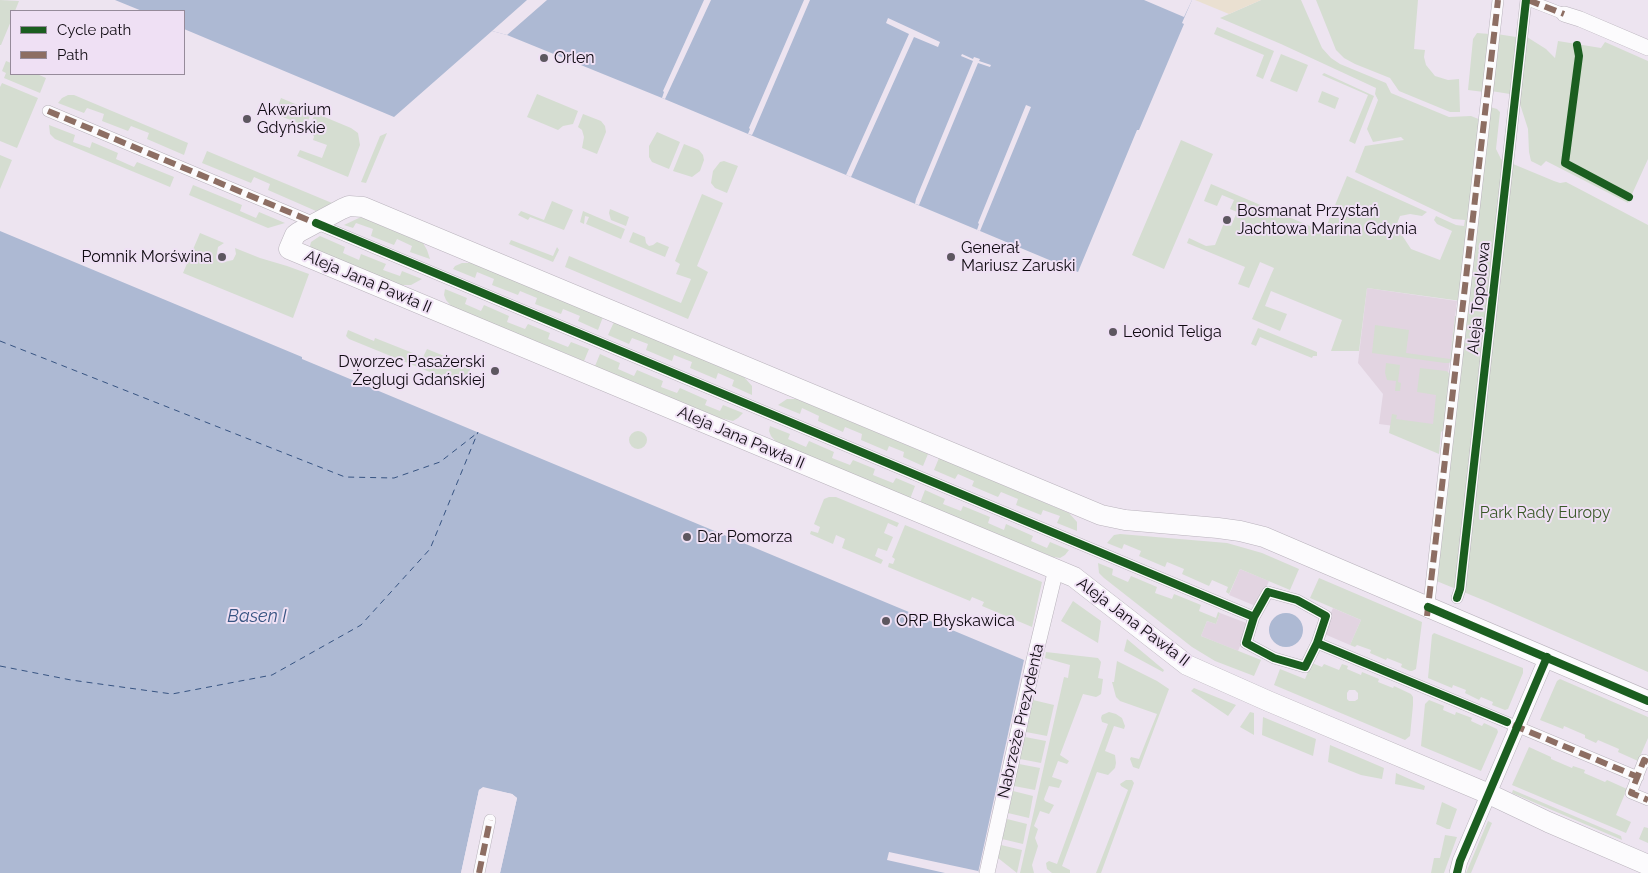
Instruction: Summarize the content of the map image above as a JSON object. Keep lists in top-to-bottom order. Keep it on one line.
{"streets":{"street":["Aleja Jana Pawła II","Aleja Topolowa","Nabrzeże Prezydenta"]},"crossings":[["Aleja Jana Pawła II","Aleja Topolowa"],["Aleja Jana Pawła II","Nabrzeże Prezydenta"]],"water":["Basen I"],"parks":["Park Rady Europy"],"places":["Orlen","Akwarium Gdyńskie","Bosmanat Przystań Jachtowa Marina Gdynia","Pomnik Morświna","Generał Mariusz Zaruski","Leonid Teliga","Dworzec Pasażerski Żeglugi Gdańskiej","Dar Pomorza","ORP Błyskawica"],"legend":["Cycle path","Path"]}
